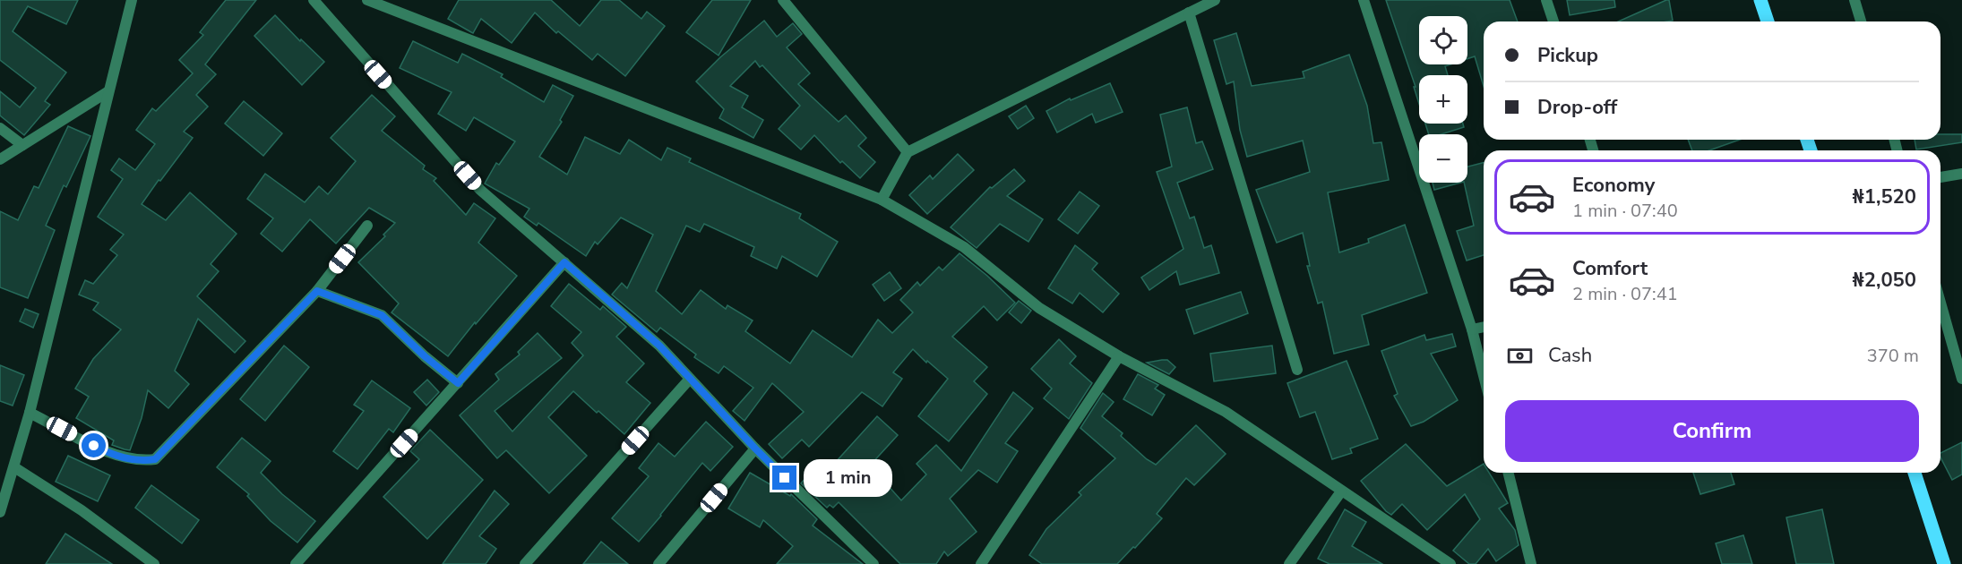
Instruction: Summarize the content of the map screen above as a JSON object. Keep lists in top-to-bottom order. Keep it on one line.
{"page":{"map_buttons":["+","−"],"banner":["Pickup","Drop-off"],"list":[{"name":"Economy","note":"1 min · 07:40","value":"₦1,520"},{"name":"Comfort","note":"2 min · 07:41","value":"₦2,050"}],"pay":["Cash","370 m"],"buttons":"Confirm","bubble":"1 min"}}
